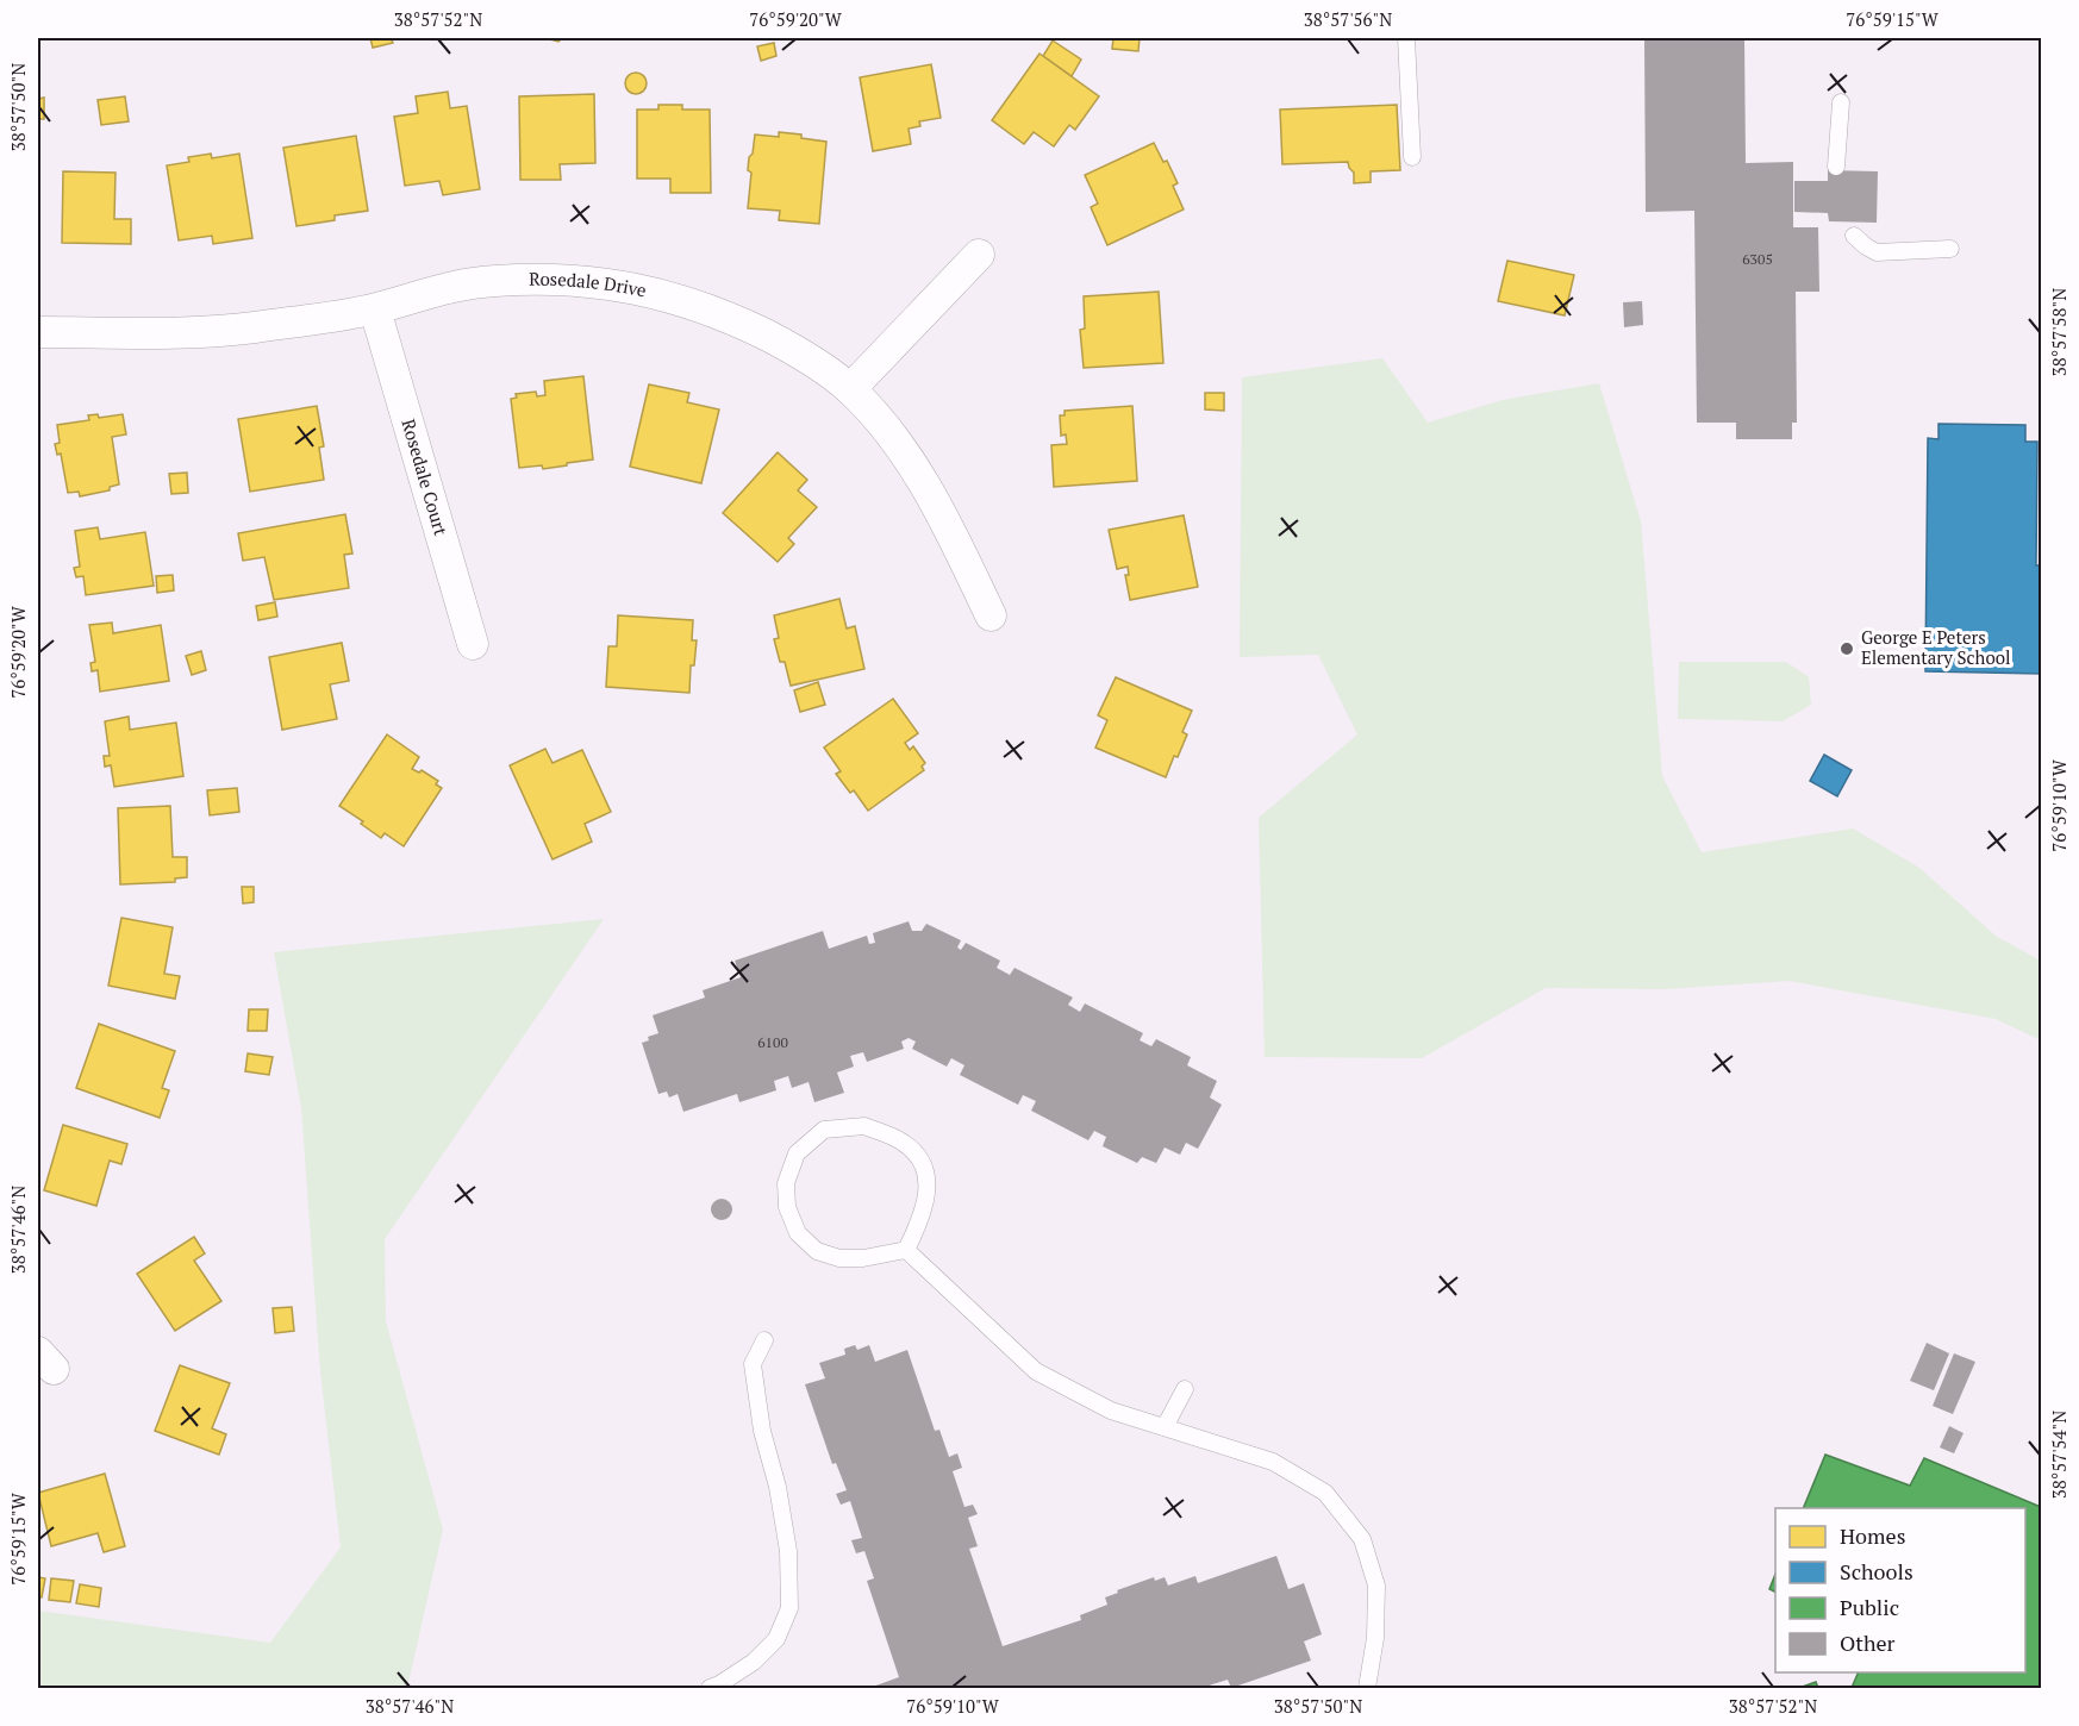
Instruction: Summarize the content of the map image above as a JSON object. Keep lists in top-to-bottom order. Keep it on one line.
{"streets":{"street":["Rosedale Drive","Rosedale Court"]},"crossings":[["Rosedale Drive","Rosedale Court"]],"places":["George E Peters Elementary School"],"house_numbers":["6305","6100"],"legend":["Homes","Schools","Public","Other"],"coordinates":["38°57'52\"N","76°59'20\"W","38°57'56\"N","76°59'15\"W","38°57'50\"N","38°57'58\"N","76°59'10\"W","38°57'46\"N","38°57'54\"N"]}
